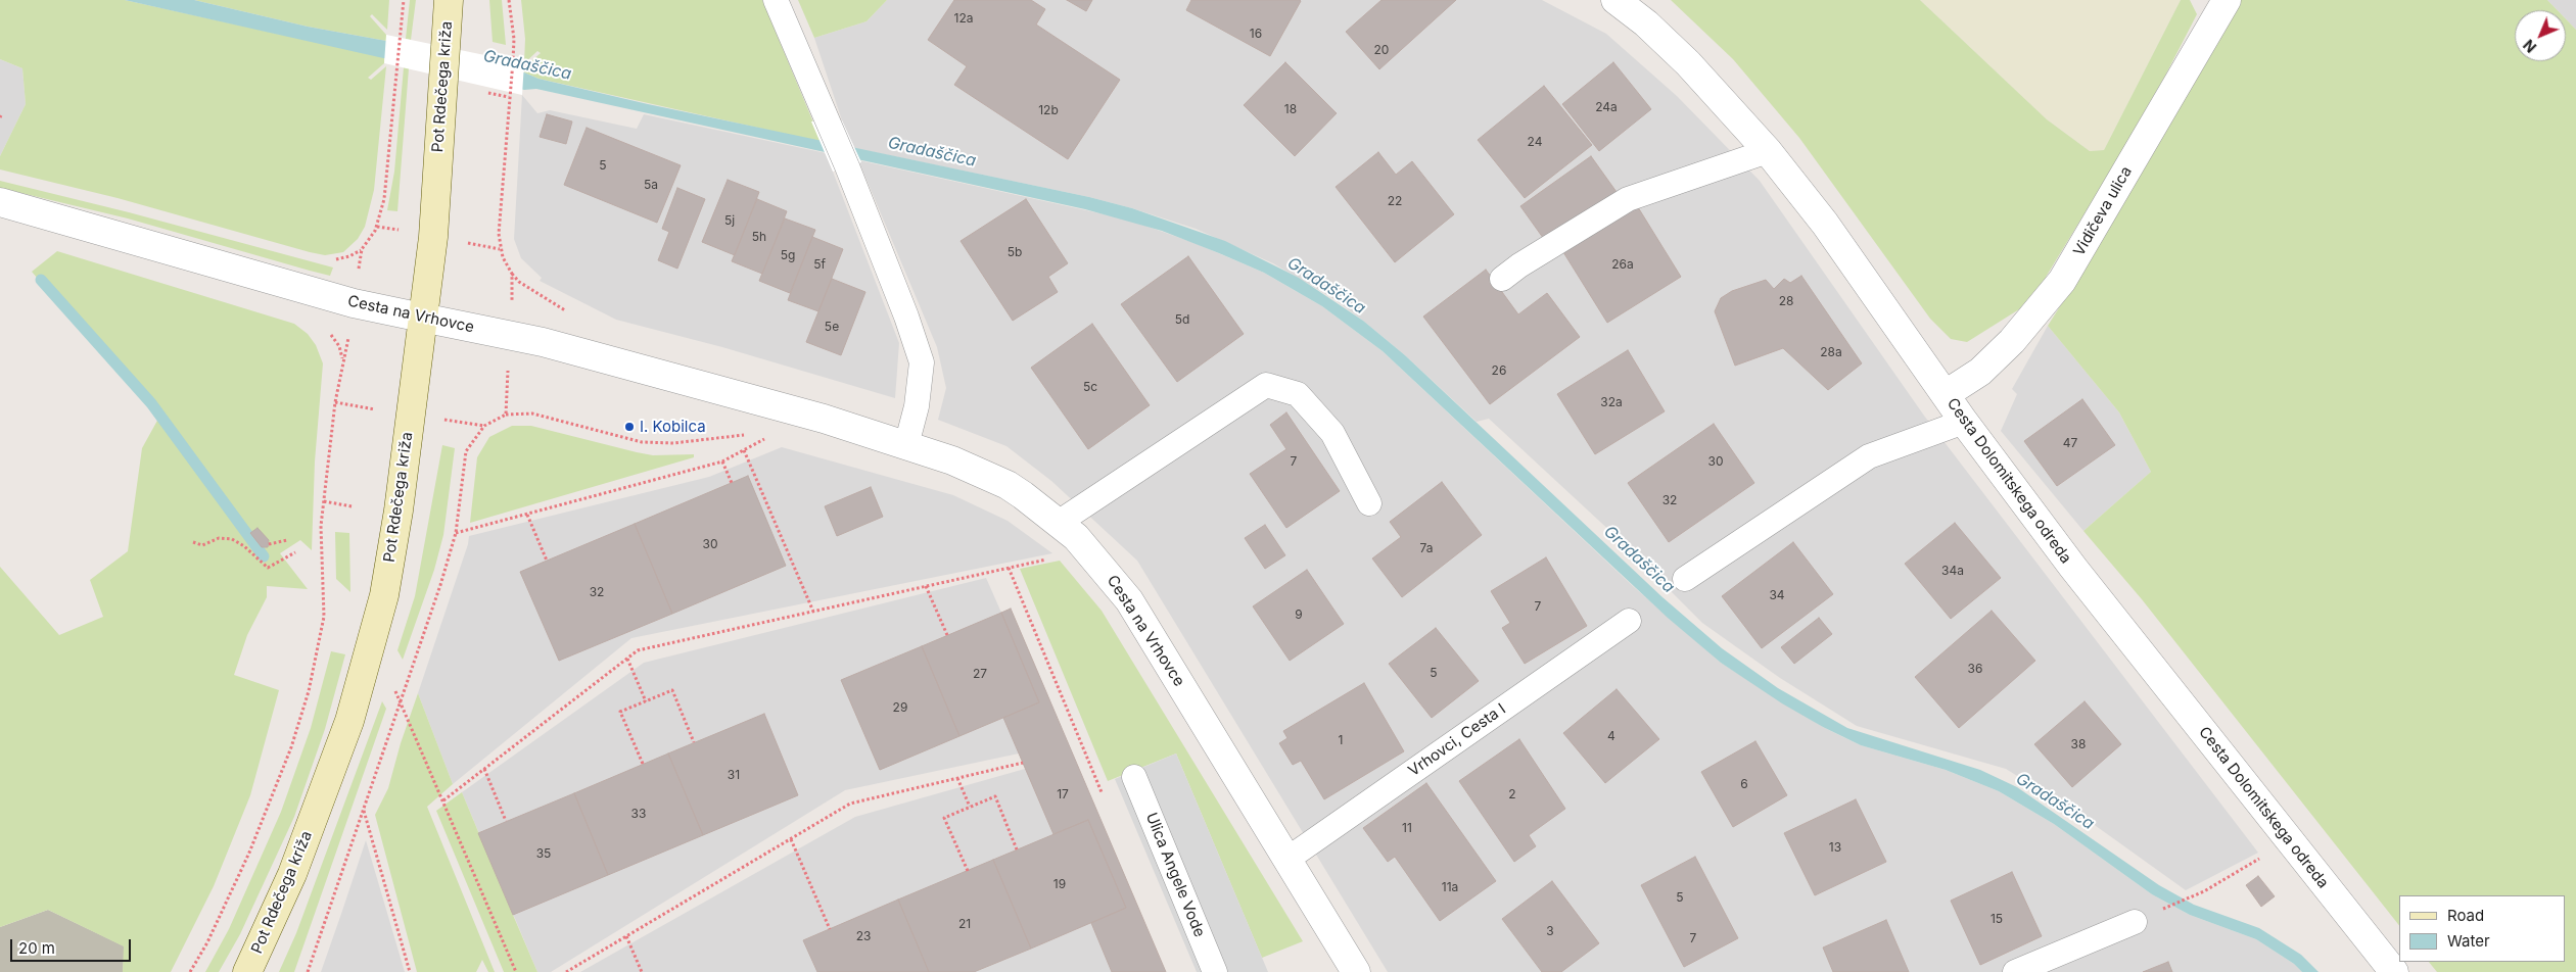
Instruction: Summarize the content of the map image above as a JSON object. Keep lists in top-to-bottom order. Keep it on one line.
{"streets":{"main road":["Pot Rdečega križa"],"street":["Vidičeva ulica","Cesta na Vrhovce","Cesta Dolomitskega odreda"],"lane":["Vrhovci, Cesta I","Ulica Angele Vode"]},"crossings":[["Pot Rdečega križa","Cesta na Vrhovce"],["Vidičeva ulica","Cesta Dolomitskega odreda"],["Cesta na Vrhovce","Vrhovci, Cesta I"]],"water":["Gradaščica"],"places":["I. Kobilca"],"house_numbers":["12a","16","20","24a","18","12b","24","5","5a","22","5j","5h","5b","5g","5f","26a","28","5d","5e","28a","26","5c","32a","47","7","30","32","30","7a","34a","32","34","7","9","36","5","27","29","4","1","38","31","6","17","2","33","11","13","35","19","11a","5","15","21","3","23","7"],"legend":["Road","Water"],"scale_bar":"20 m","north":"bottom left"}
